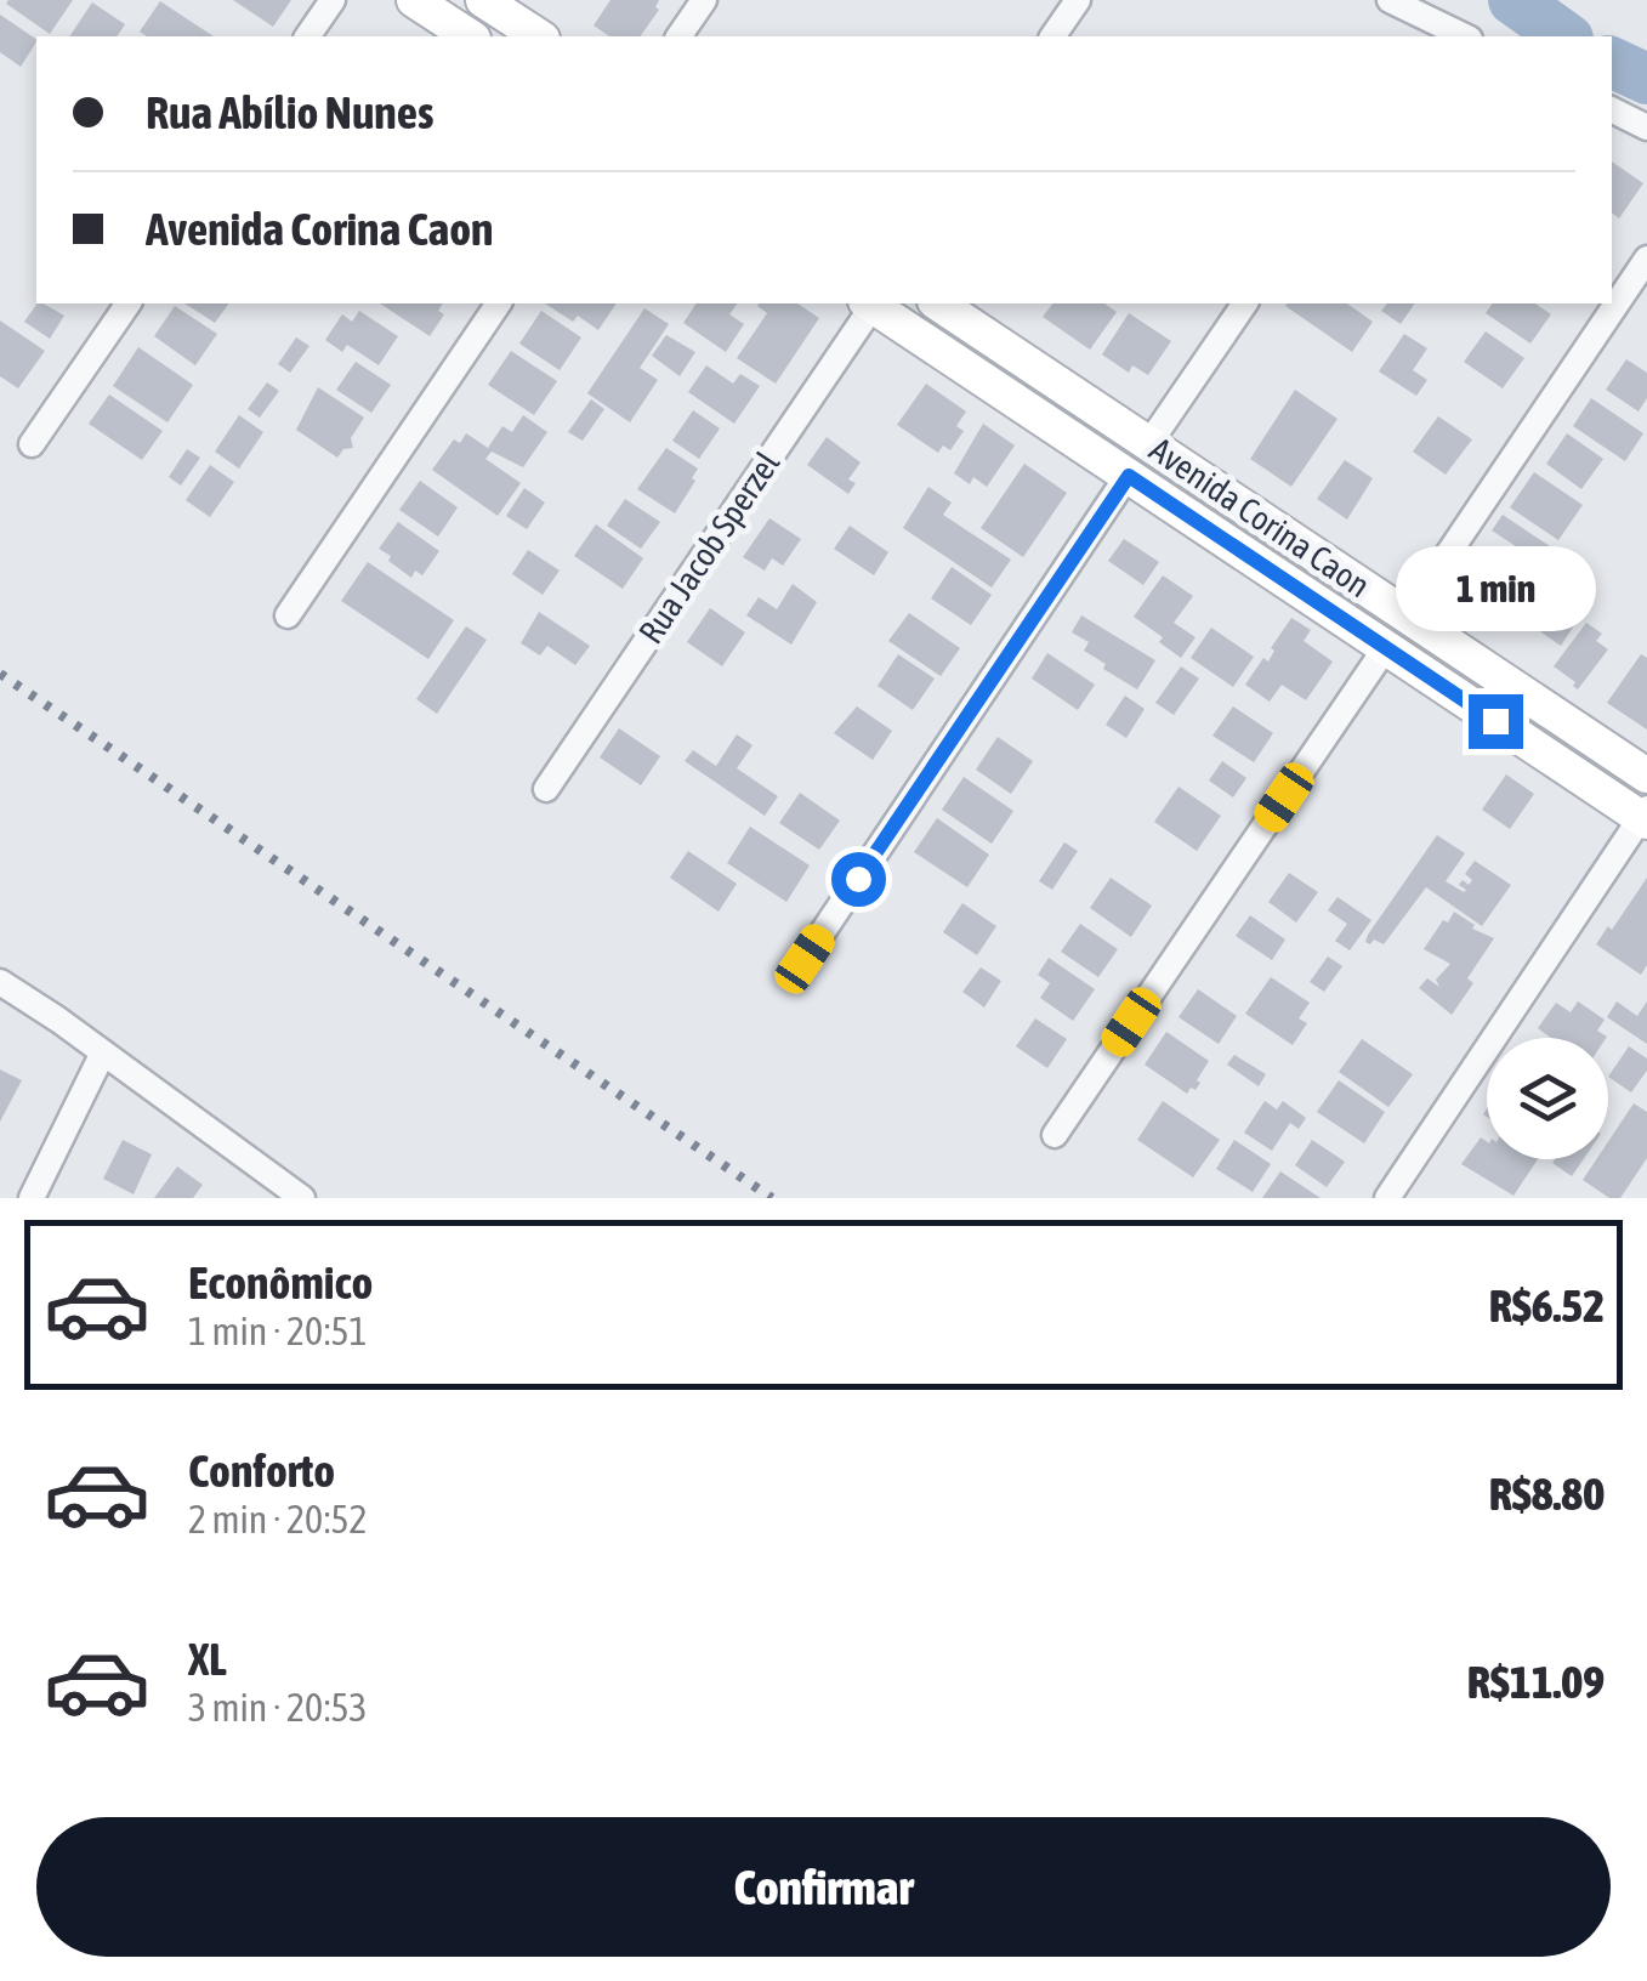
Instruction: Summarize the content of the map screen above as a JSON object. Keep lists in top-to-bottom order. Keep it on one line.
{"streets":{"main road":["Avenida Corina Caon"],"street":["Rua Jacob Sperzel"]},"crossings":[["Avenida Corina Caon","Rua Jacob Sperzel"]],"page":{"banner":["Rua Abílio Nunes","Avenida Corina Caon"],"bubble":"1 min","list":[{"name":"Econômico","note":"1 min · 20:51","value":"R$6.52"},{"name":"Conforto","note":"2 min · 20:52","value":"R$8.80"},{"name":"XL","note":"3 min · 20:53","value":"R$11.09"}],"buttons":"Confirmar"}}
